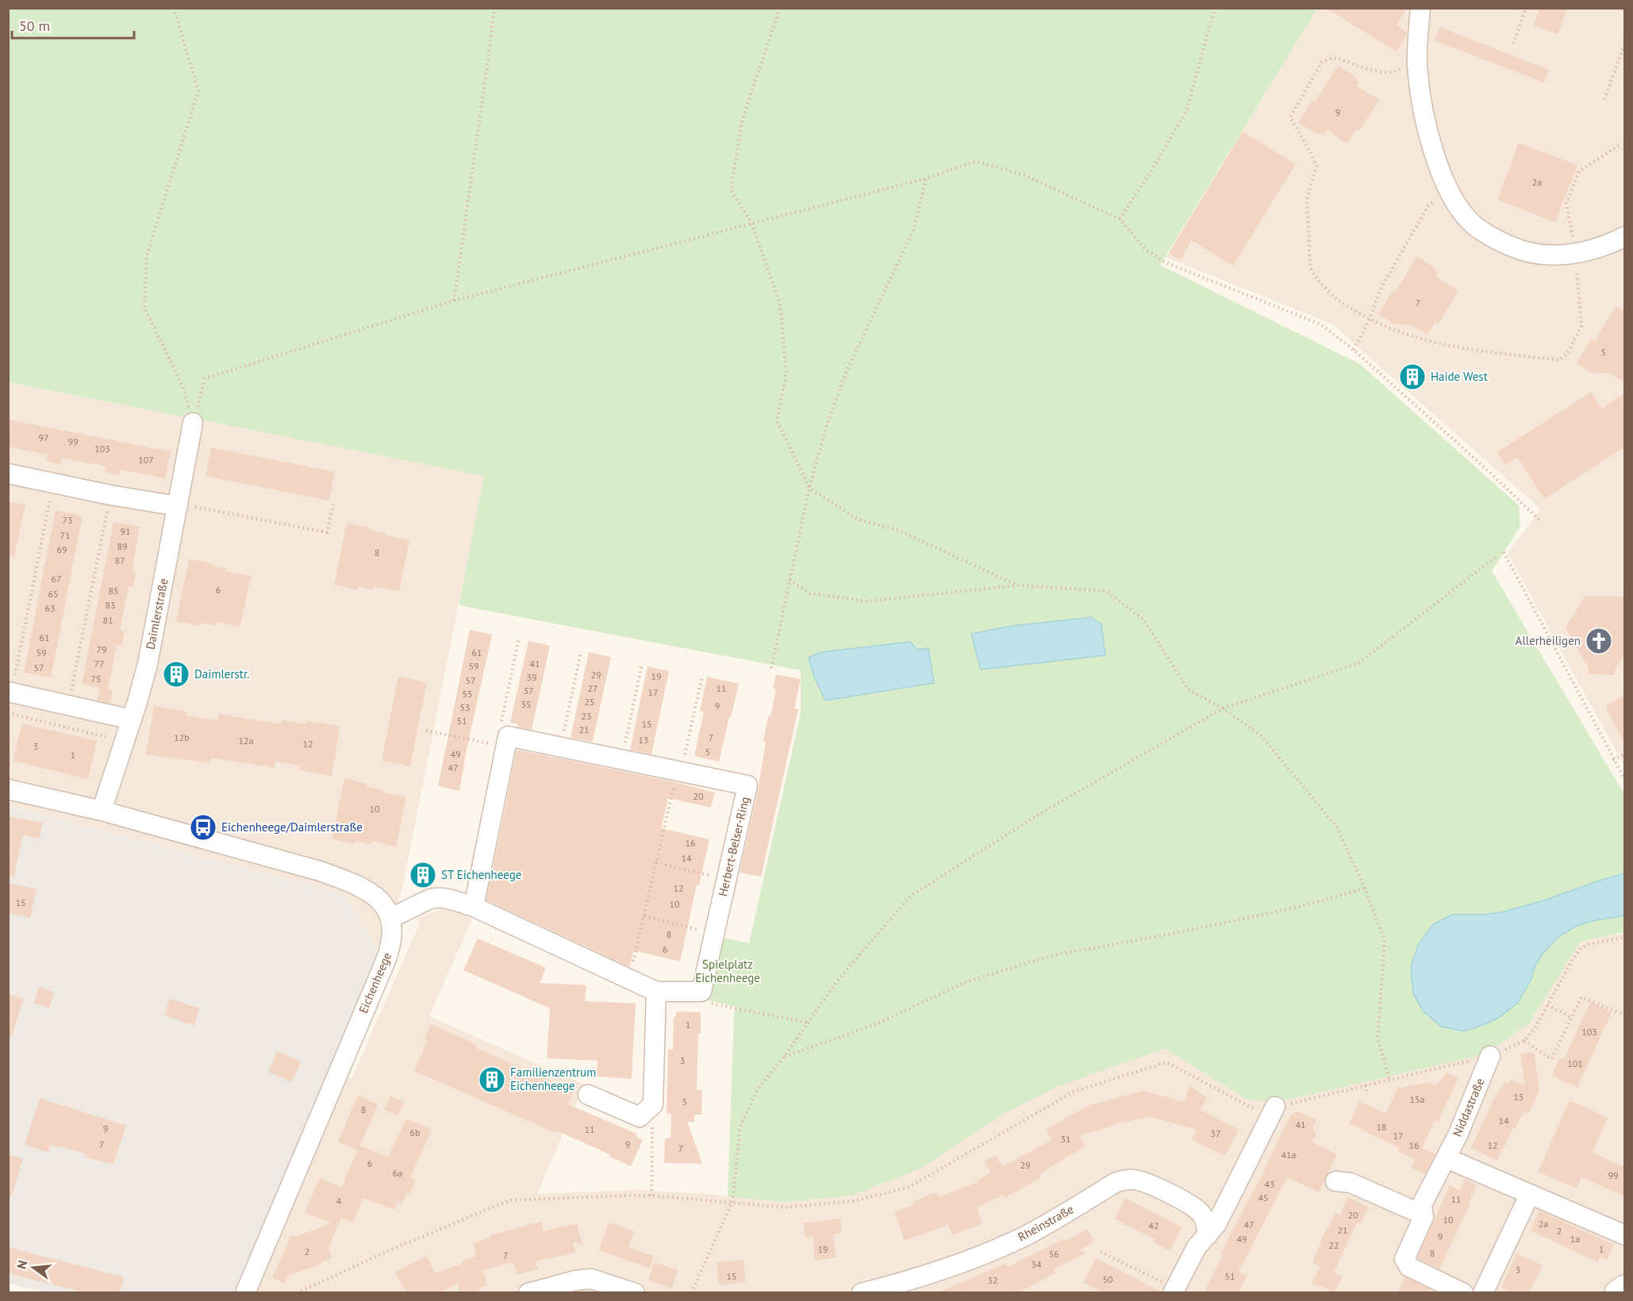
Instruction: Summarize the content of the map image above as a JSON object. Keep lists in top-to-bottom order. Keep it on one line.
{"streets":{"street":["Daimlerstraße","Herbert-Belser-Ring","Eichenheege","Niddastraße","Rheinstraße"]},"parks":["Spielplatz Eichenheege"],"places":{"building":["Haide West","Daimlerstr.","ST Eichenheege","Familienzentrum Eichenheege"],"church":["Allerheiligen"],"bus stop":["Eichenheege/Daimlerstraße"]},"house_numbers":["9","2a","7","5","97","99","103","107","73","91","71","89","69","8","87","67","6","85","65","83","63","81","61","79","59","61","77","41","59","57","29","19","39","75","57","27","11","37","17","55","25","35","9","53","23","51","15","21","12b","7","13","12a","12","3","5","49","1","47","20","10","16","14","12","15","10","8","6","1","103","3","101","15","15a","5","8","14","41","18","9","11","6b","37","17","31","7","9","16","12","7","41a","6","29","6a","99","43","45","11","4","20","10","2a","47","42","21","2","9","49","1a","22","19","1","2","8","36","7","34","3","15","51","50","32"],"scale_bar":"50 m","north":"left"}
